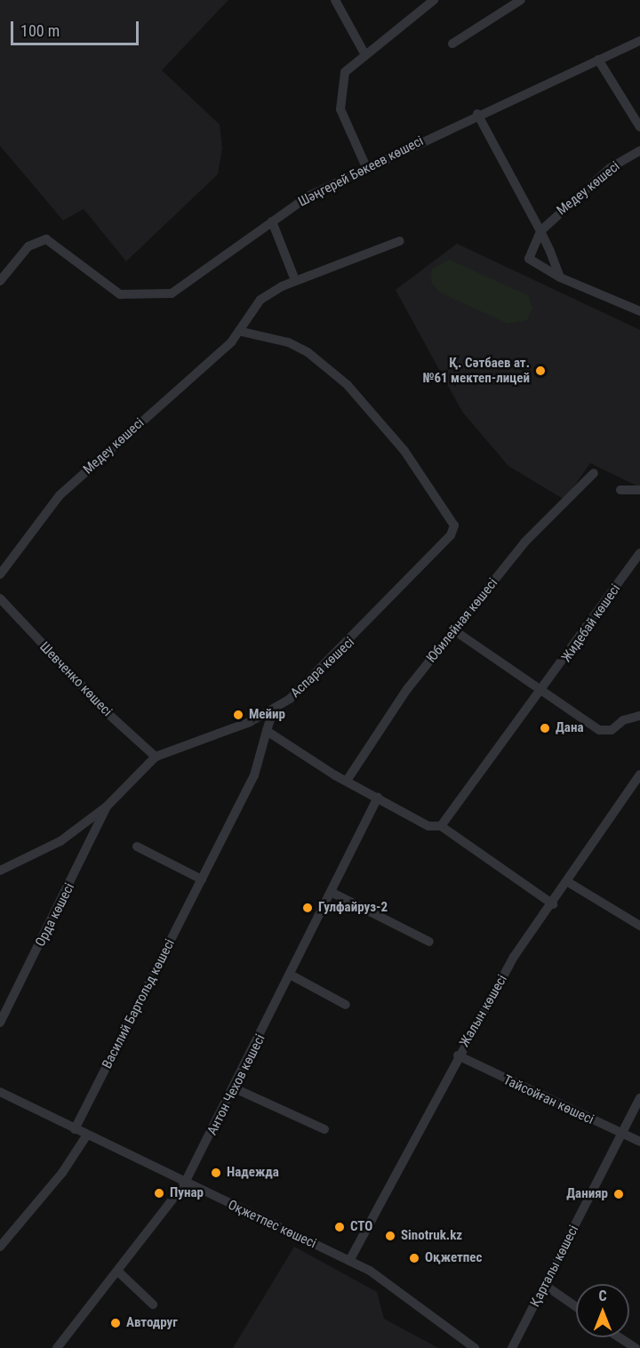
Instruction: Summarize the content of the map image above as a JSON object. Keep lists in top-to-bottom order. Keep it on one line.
{"streets":{"street":["Шәңгерей Бөкеев көшесі","Медеу көшесі","Юбилейная көшесі","Жидебай көшесі","Аспара көшесі","Шевченко көшесі","Орда көшесі","Василий Бартольд көшесі","Жалын көшесі","Антон Чехов көшесі","Тайсойған көшесі","Оқжетпес көшесі","Қарталы көшесі"]},"crossings":[["Медеу көшесі","Аспара көшесі"],["Аспара көшесі","Шевченко көшесі"],["Аспара көшесі","Орда көшесі"],["Аспара көшесі","Василий Бартольд көшесі"],["Василий Бартольд көшесі","Оқжетпес көшесі"],["Жалын көшесі","Тайсойған көшесі"],["Жалын көшесі","Оқжетпес көшесі"],["Антон Чехов көшесі","Оқжетпес көшесі"],["Тайсойған көшесі","Қарталы көшесі"]],"places":["Қ. Сәтбаев ат. №61 мектеп-лицей","Мейир","Дана","Гулфайруз-2","Надежда","Пунар","Данияр","СТО","Sinotruk.kz","Оқжетпес","Автодруг"],"scale_bar":"100 m","north":"top"}
